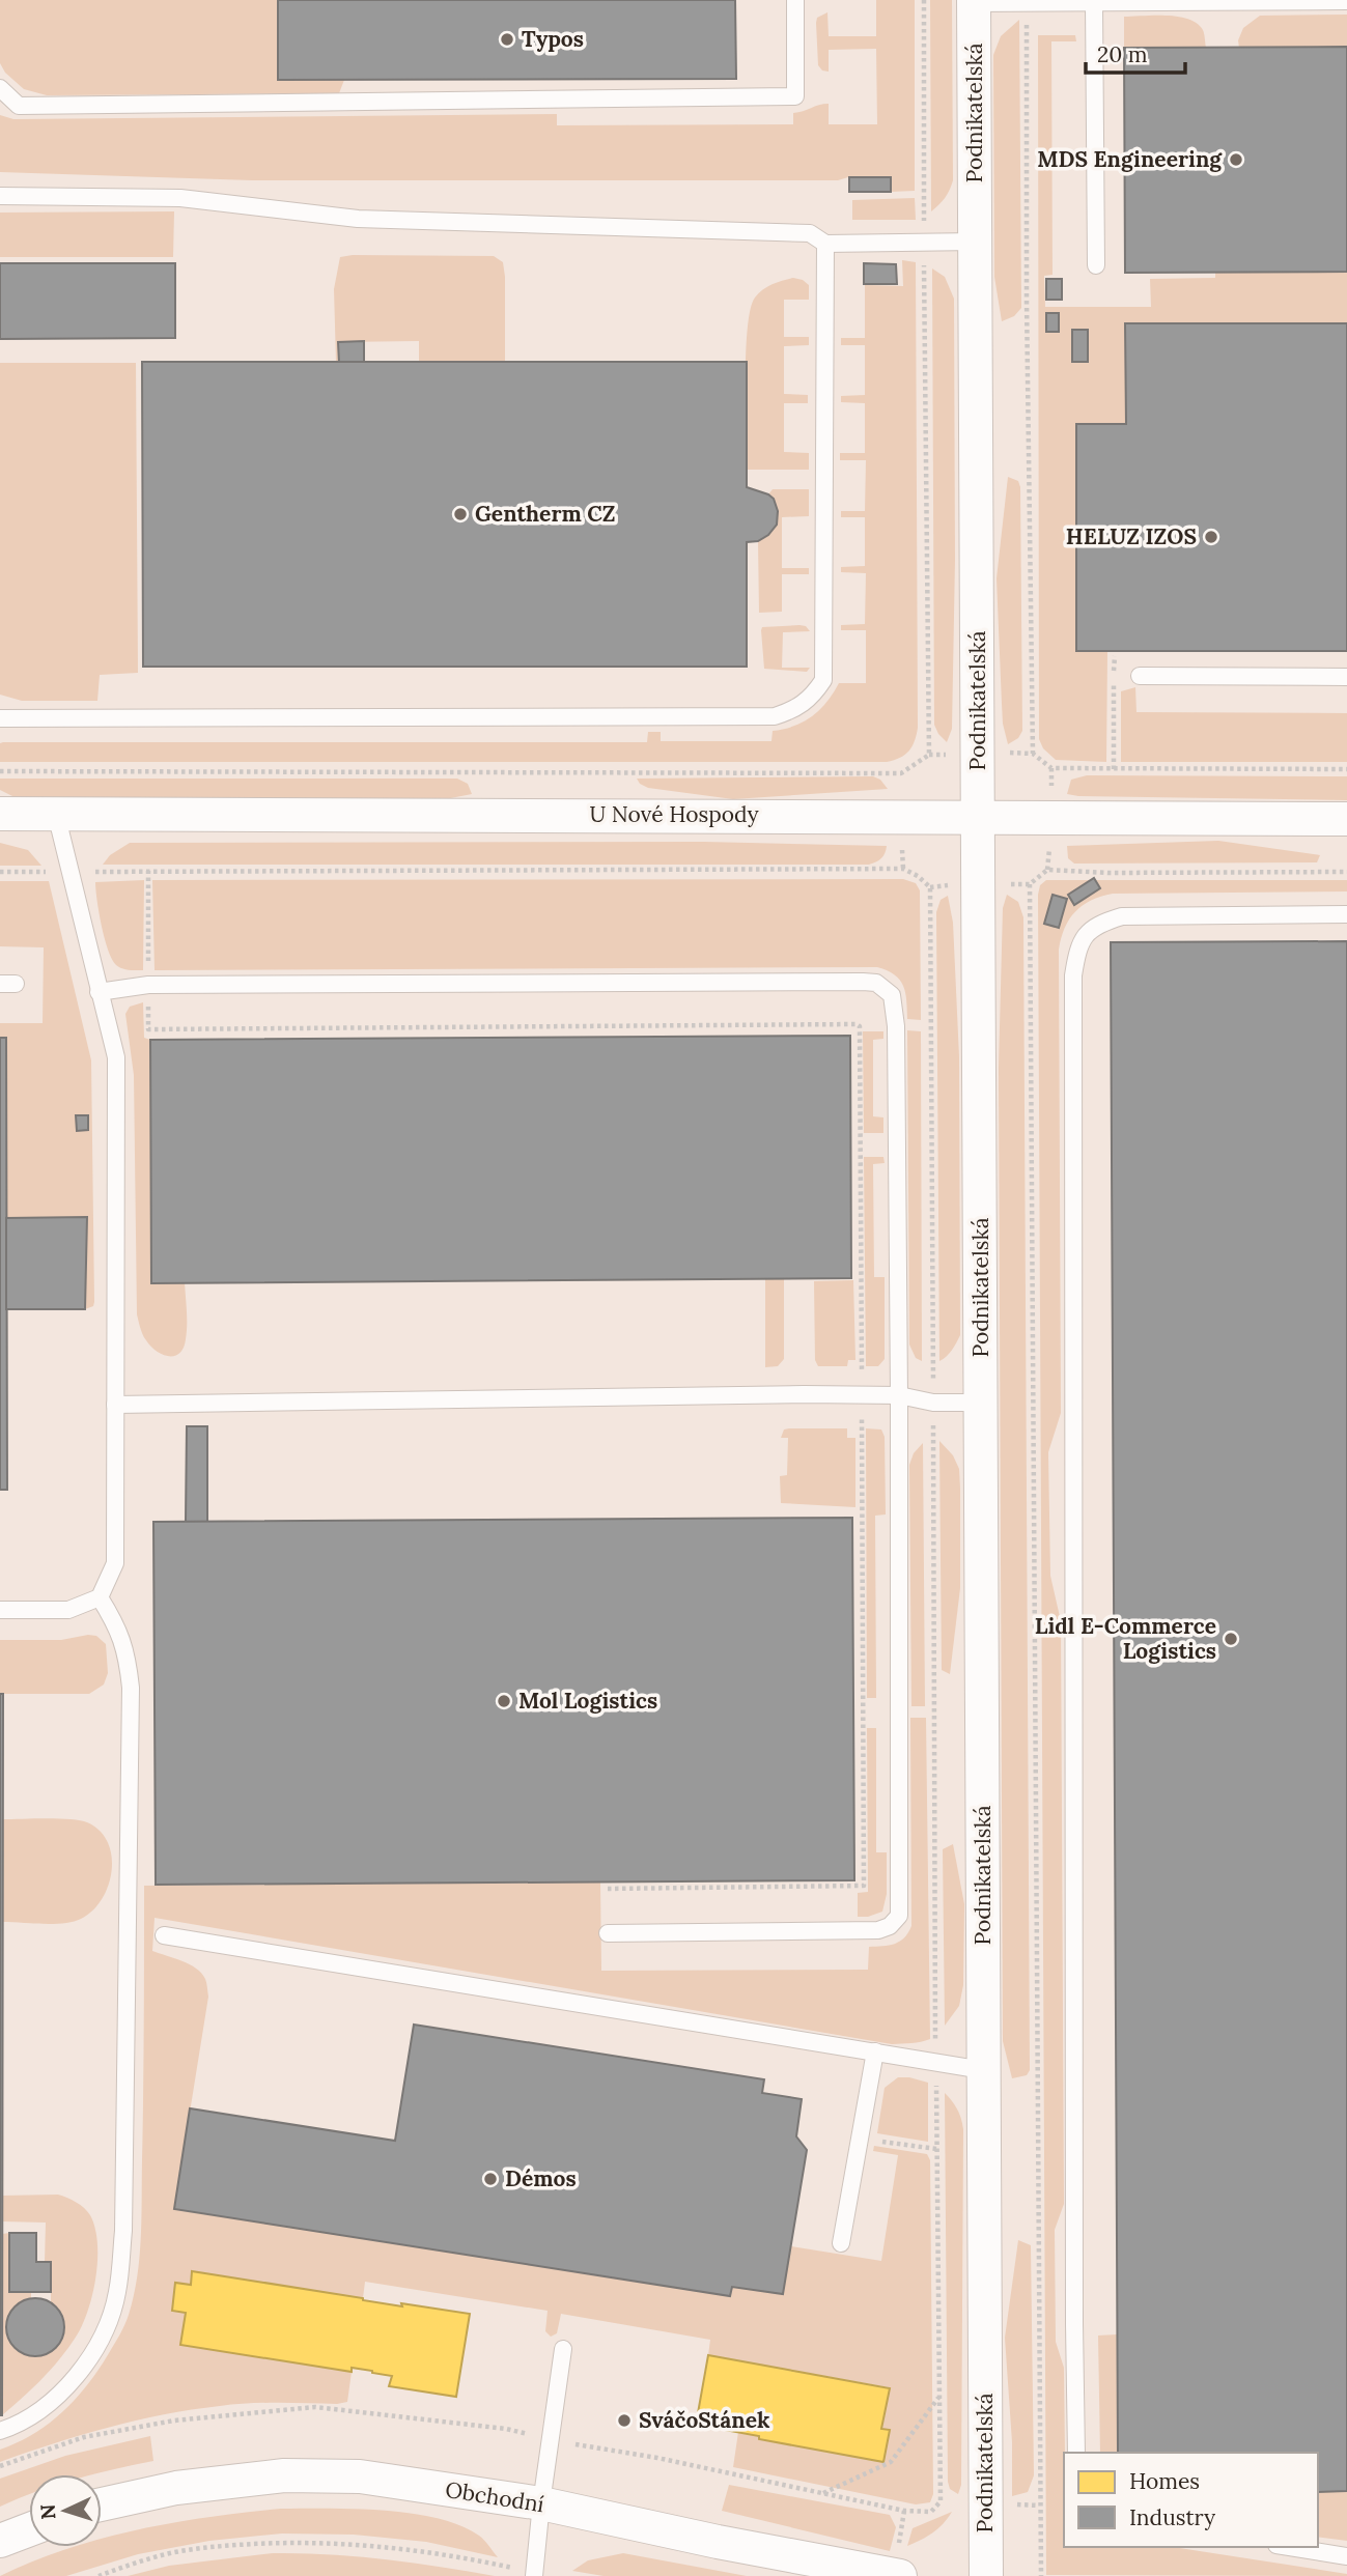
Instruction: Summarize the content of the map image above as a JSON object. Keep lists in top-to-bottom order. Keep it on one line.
{"streets":{"street":["Podnikatelská","U Nové Hospody","Obchodní"]},"crossings":[["Podnikatelská","U Nové Hospody"]],"places":["Typos","MDS Engineering","Gentherm CZ","HELUZ IZOS","Lidl E-Commerce Logistics","Mol Logistics","Démos","SváčoStánek"],"legend":["Homes","Industry"],"scale_bar":"20 m","north":"left"}
